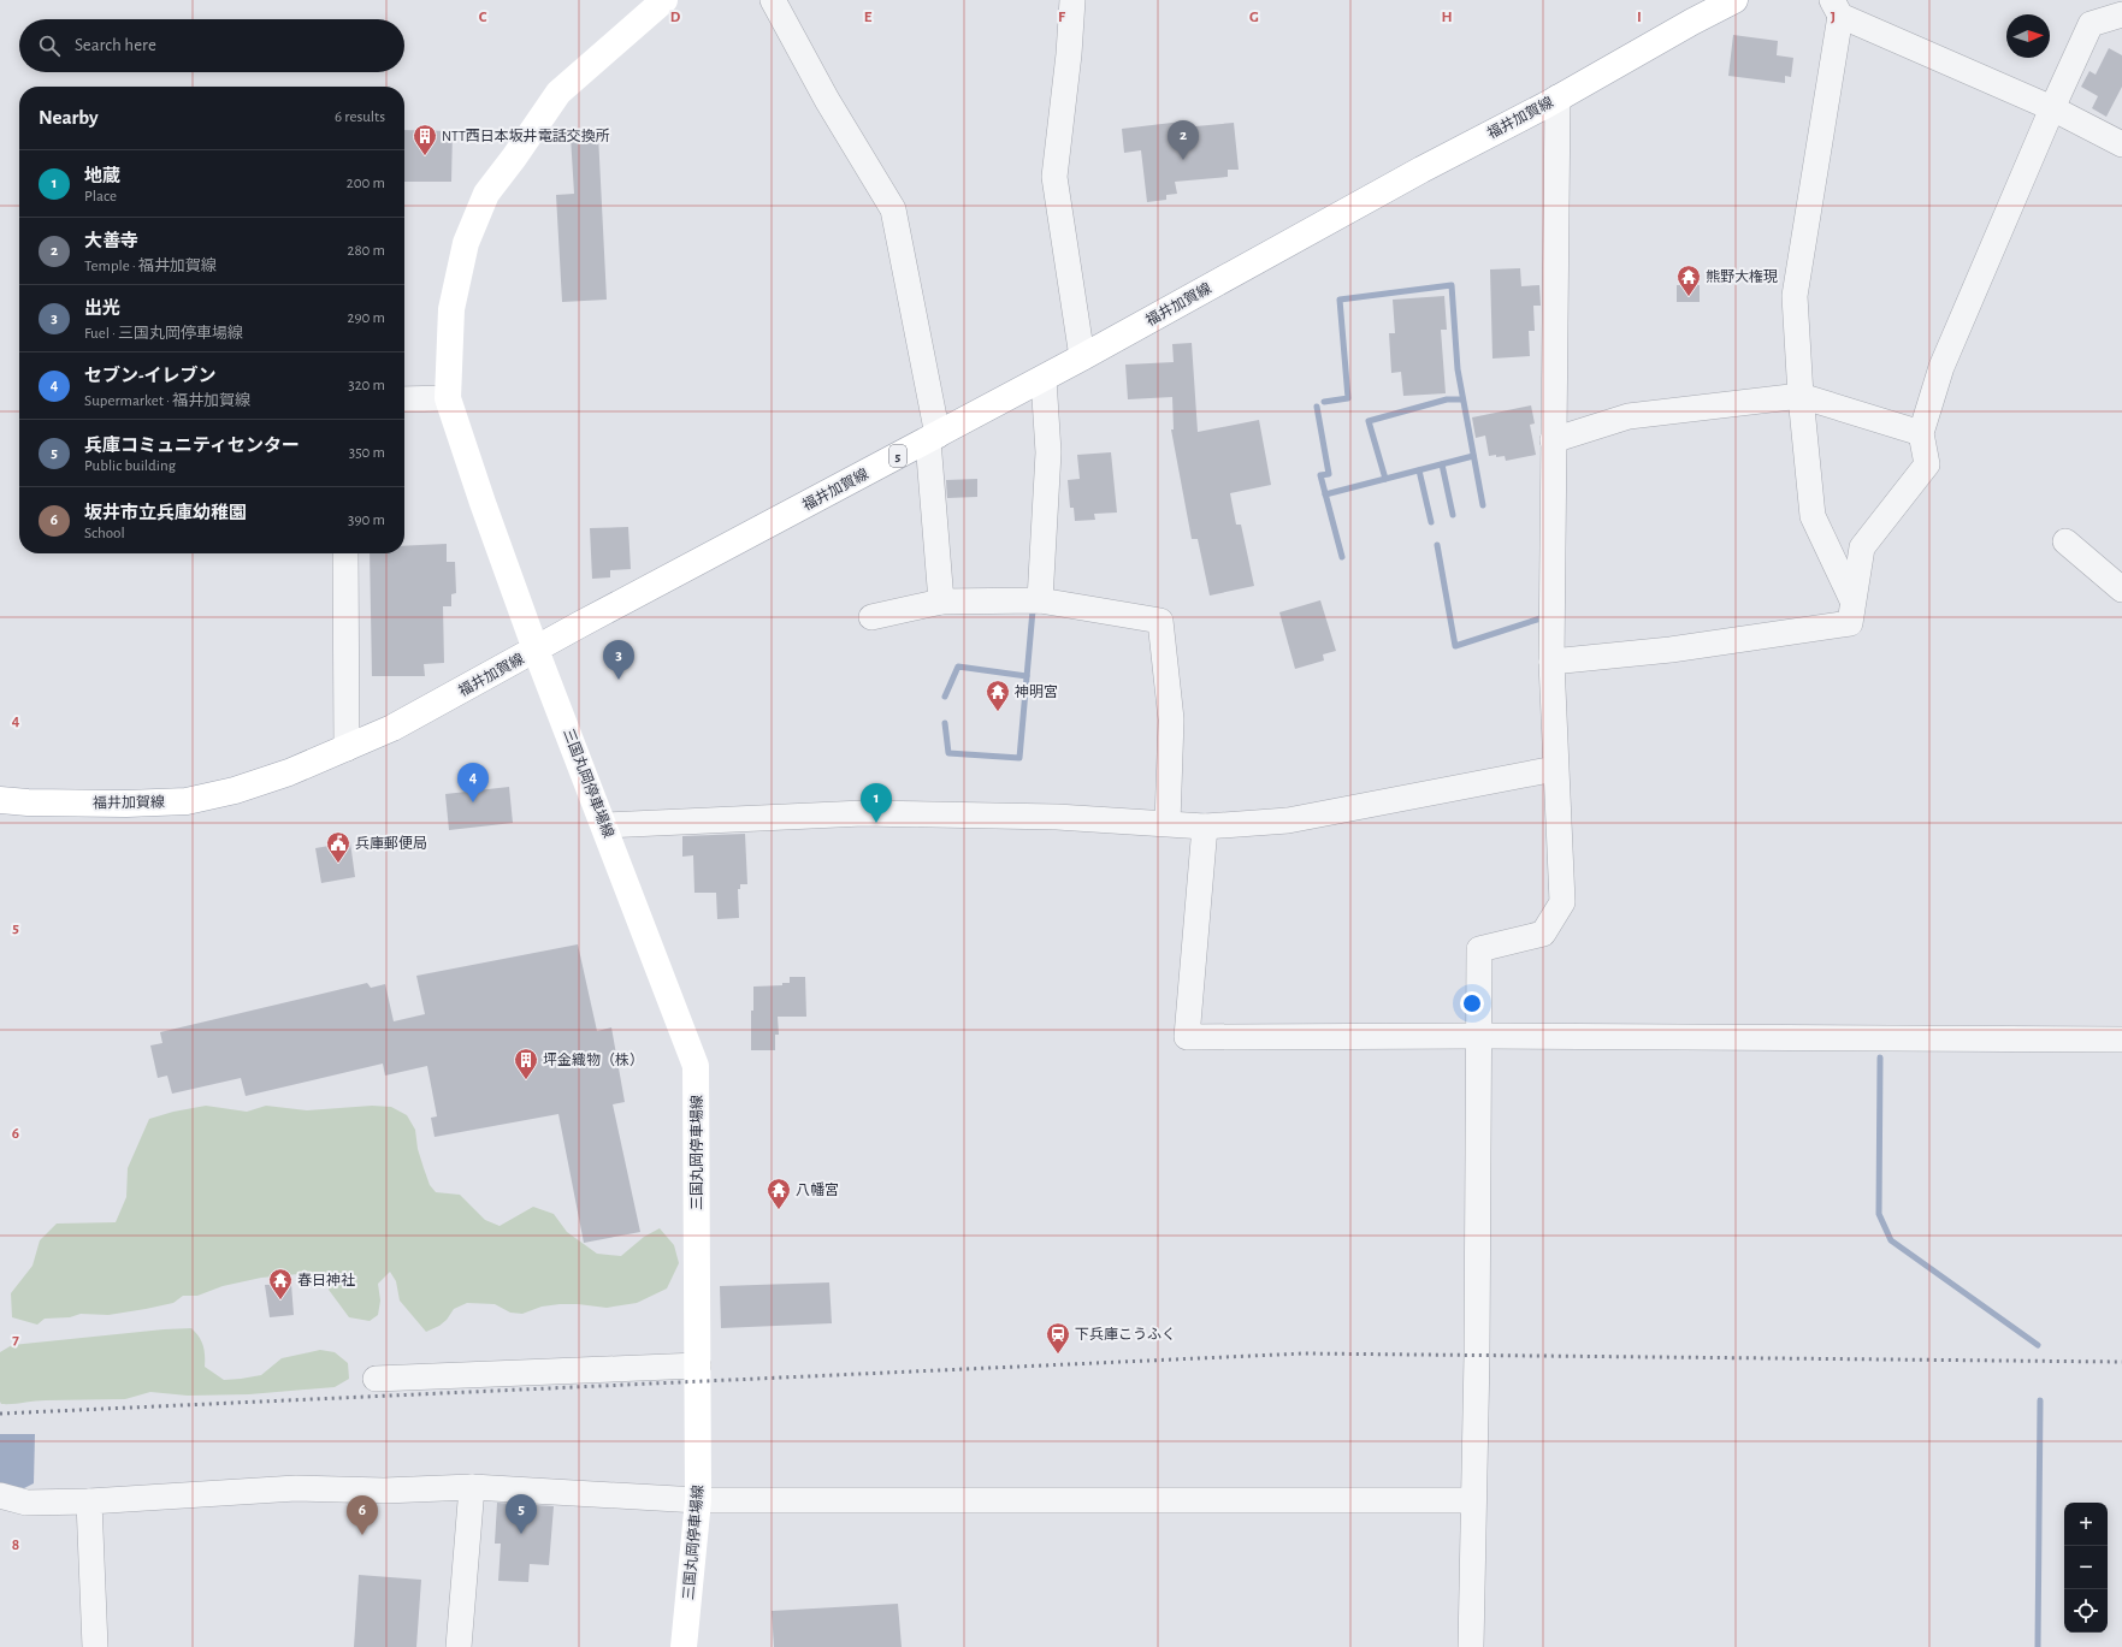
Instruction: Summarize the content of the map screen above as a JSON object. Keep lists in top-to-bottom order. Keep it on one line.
{"streets":{"main road":["福井加賀線","5","三国丸岡停車場線"]},"crossings":[["福井加賀線","三国丸岡停車場線"]],"places":{"building":["NTT西日本坂井電話交換所","坪金織物（株）"],"temple":["熊野大権現","神明宮","八幡宮","春日神社"],"public building":["兵庫郵便局"],"station":["下兵庫こうふく"]},"north":"right","page":{"search":"Search here","heading":["Nearby","6 results"],"pins":["2","3","4","1","5","6"],"list":[{"mark":"1","name":"地蔵","note":"Place","value":"200 m"},{"mark":"2","name":"大善寺","note":"Temple · 福井加賀線","value":"280 m"},{"mark":"3","name":"出光","note":"Fuel · 三国丸岡停車場線","value":"290 m"},{"mark":"4","name":"セブン-イレブン","note":"Supermarket · 福井加賀線","value":"320 m"},{"mark":"5","name":"兵庫コミュニティセンター","note":"Public building","value":"350 m"},{"mark":"6","name":"坂井市立兵庫幼稚園","note":"School","value":"390 m"}],"map_buttons":["+","−"]},"grid":{"columns":["C","D","E","F","G","H","I","J"],"rows":["4","5","6","7","8"]}}
